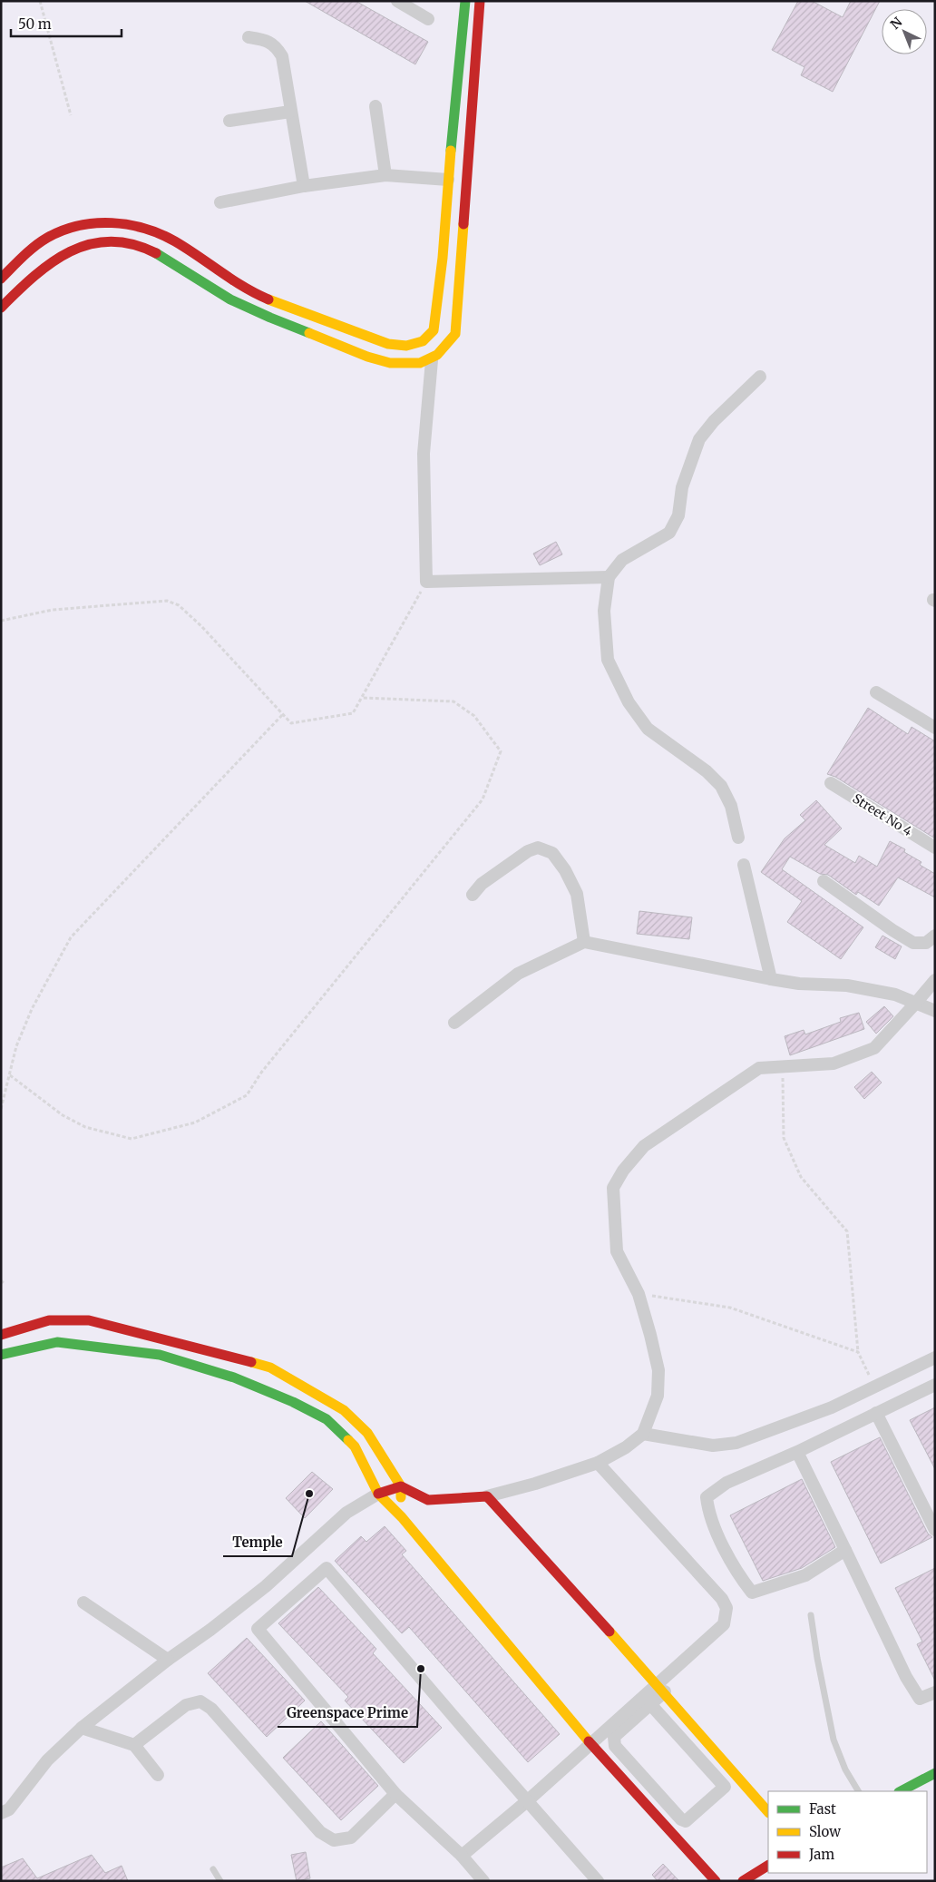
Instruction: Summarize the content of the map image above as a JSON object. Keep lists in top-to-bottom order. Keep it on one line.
{"streets":{"street":["Street No 4"]},"places":["Temple","Greenspace Prime"],"legend":["Fast","Slow","Jam"],"scale_bar":"50 m","north":"top left"}
